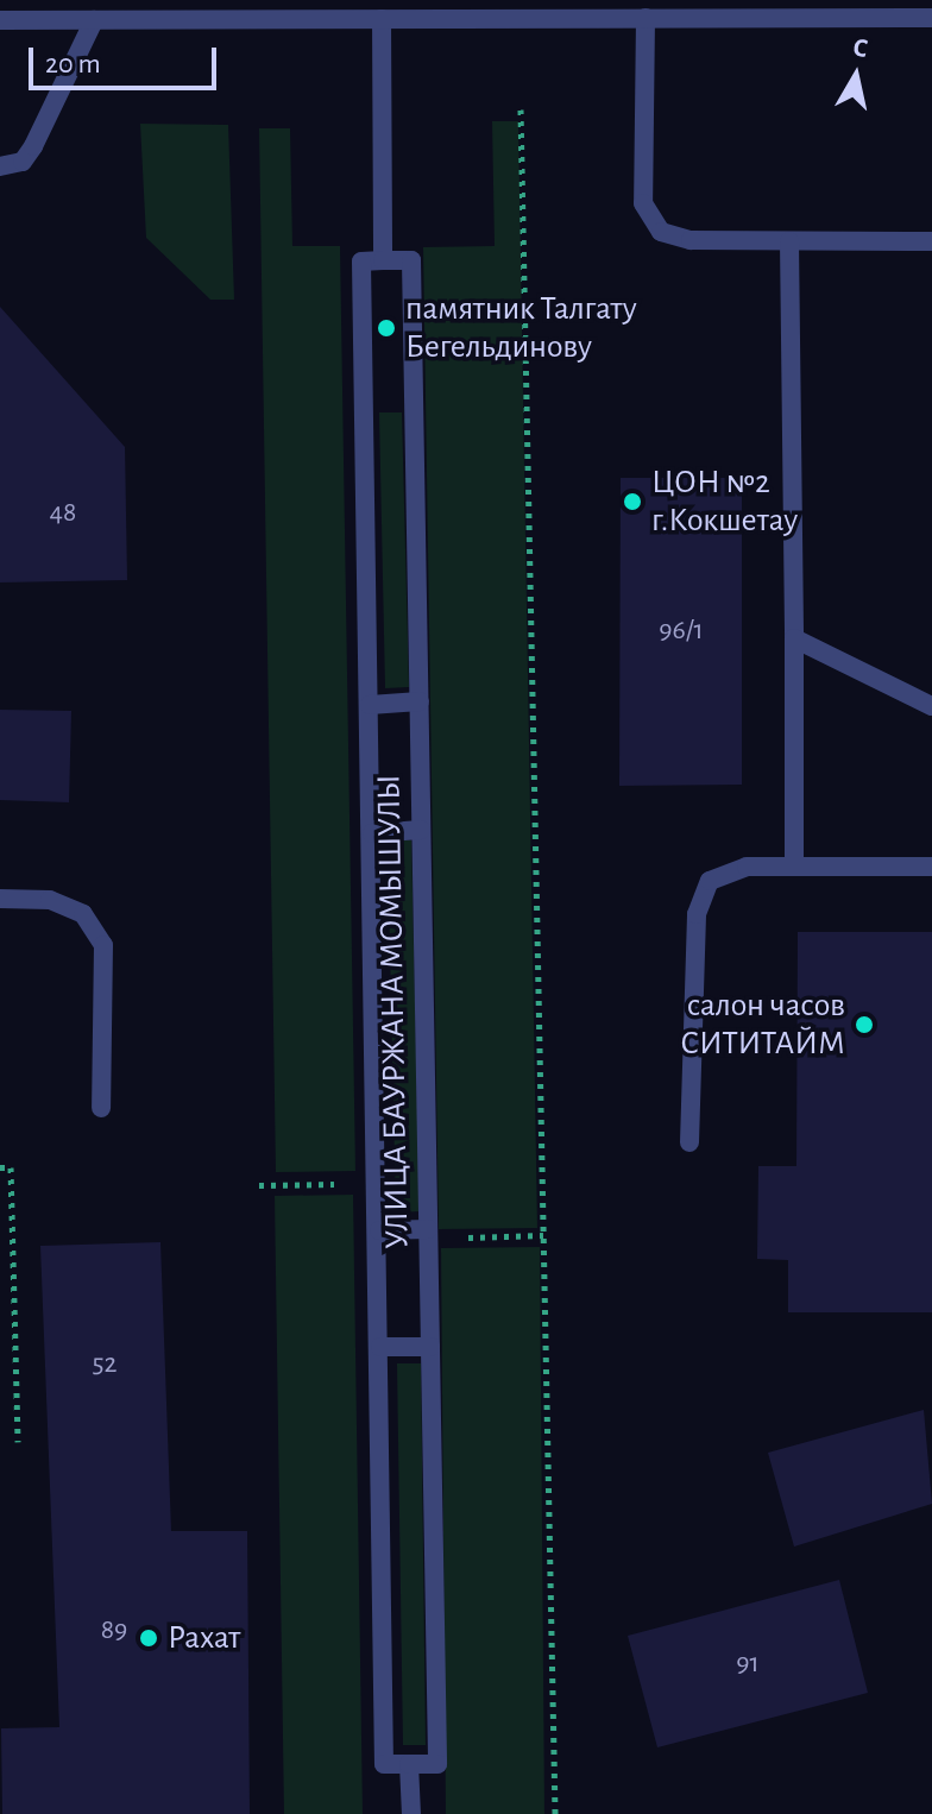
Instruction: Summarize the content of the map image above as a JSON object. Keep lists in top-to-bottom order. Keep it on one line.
{"streets":{"street":["УЛИЦА БАУРЖАНА МОМЫШУЛЫ"]},"places":["памятник Талгату Бегельдинову","ЦОН №2 г.Кокшетау","салон часов СИТИТАЙМ","Рахат"],"house_numbers":["48","96/1","52","89","91"],"scale_bar":"20 m","north":"top"}
